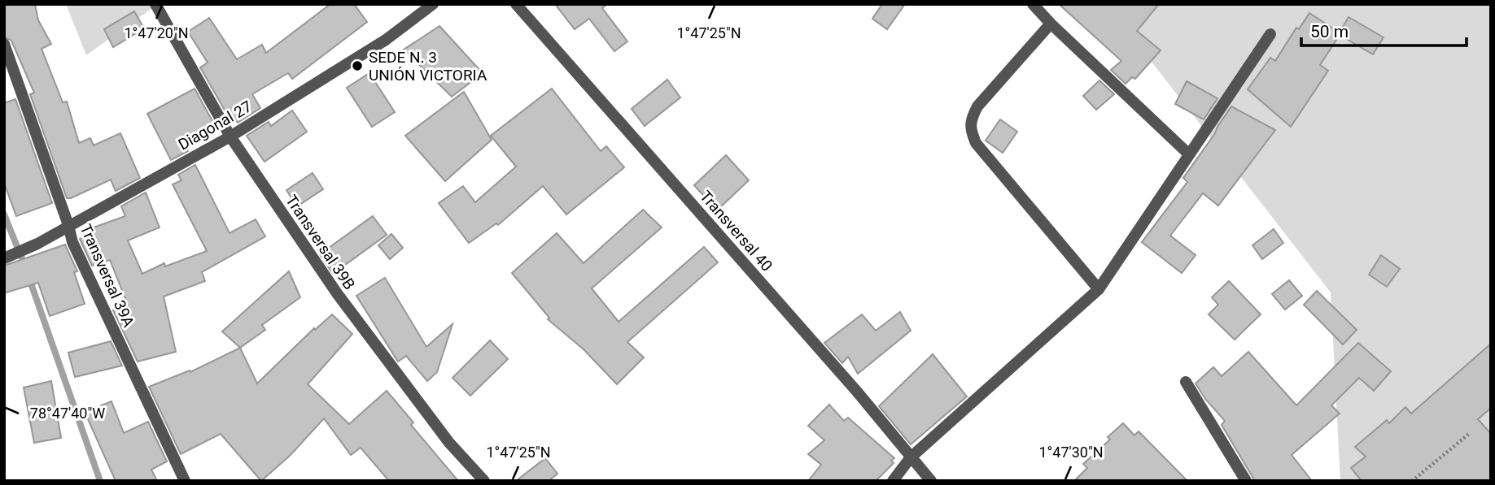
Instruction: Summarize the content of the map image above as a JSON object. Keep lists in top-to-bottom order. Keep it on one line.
{"streets":{"street":["Diagonal 27","Transversal 40","Transversal 39B","Transversal 39A"]},"crossings":[["Diagonal 27","Transversal 39B"],["Diagonal 27","Transversal 39A"]],"places":["SEDE N. 3 UNIÓN VICTORIA"],"scale_bar":"50 m","coordinates":["1°47'20\"N","1°47'25\"N","78°47'40\"W","1°47'30\"N"]}
